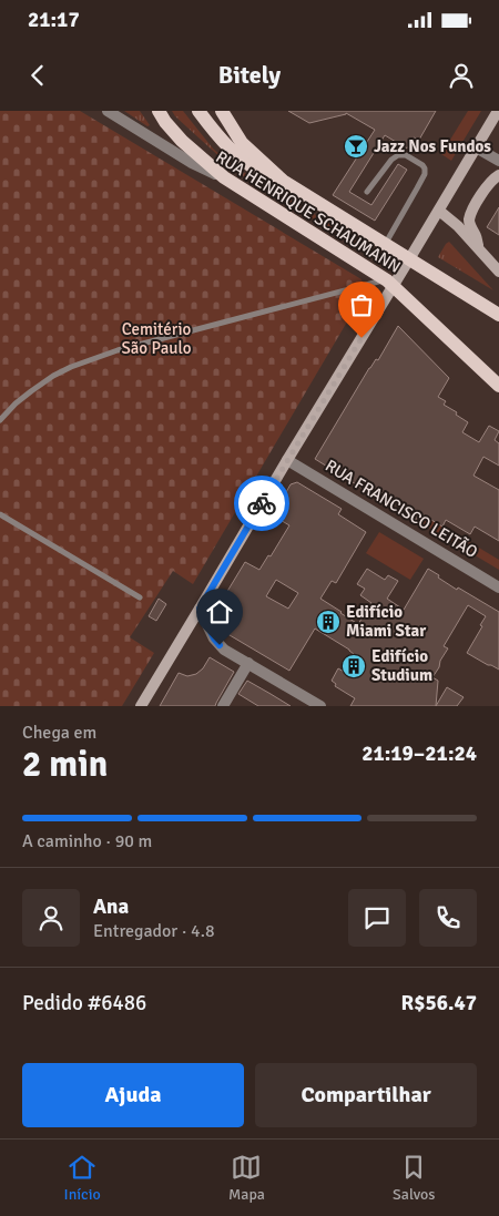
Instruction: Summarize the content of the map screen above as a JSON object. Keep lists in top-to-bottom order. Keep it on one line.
{"streets":{"main road":["RUA HENRIQUE SCHAUMANN"],"street":["RUA FRANCISCO LEITÃO"]},"parks":["Cemitério São Paulo"],"places":{"bar":["Jazz Nos Fundos"],"building":["Edifício Miami Star","Edifício Studium"]},"page":{"status":"21:17","header":"Bitely","heading":["2 min","Chega em","21:19–21:24"],"panel":["Ana","Entregador · 4.8","Pedido #6486","R$56.47"],"bar":"A caminho · 90 m","buttons":["Ajuda","Compartilhar"],"tabs":["Início","Mapa","Salvos"]}}
